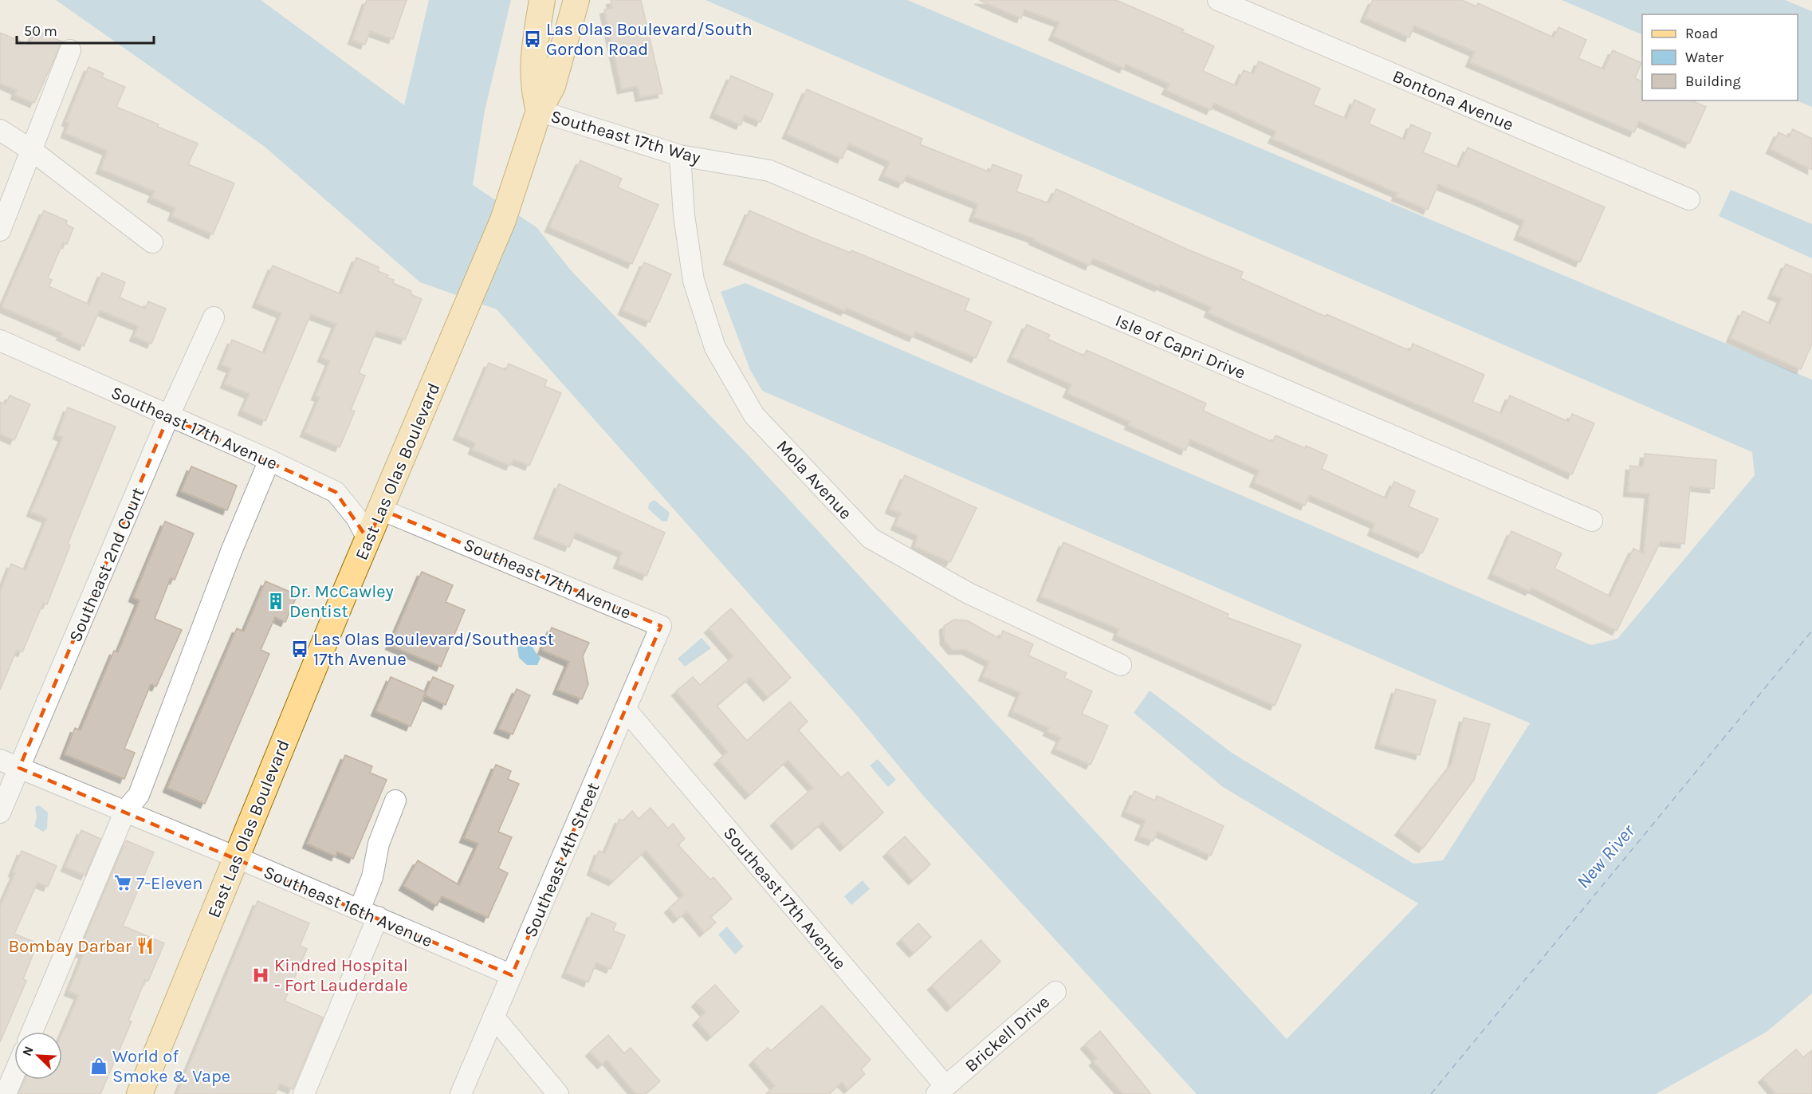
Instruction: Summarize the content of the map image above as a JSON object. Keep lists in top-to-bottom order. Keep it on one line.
{"streets":{"main road":["East Las Olas Boulevard"],"street":["Bontona Avenue","Southeast 17th Way","Isle of Capri Drive","Southeast 17th Avenue","Mola Avenue","Southeast 2nd Court","Southeast 4th Street","Southeast 16th Avenue","Brickell Drive"]},"crossings":[["Southeast 17th Way","Isle of Capri Drive"],["Southeast 17th Way","East Las Olas Boulevard"],["Southeast 17th Way","Mola Avenue"],["Southeast 17th Avenue","East Las Olas Boulevard"],["Southeast 17th Avenue","Southeast 2nd Court"],["Southeast 17th Avenue","Southeast 4th Street"],["Southeast 17th Avenue","Brickell Drive"],["East Las Olas Boulevard","Southeast 16th Avenue"],["Southeast 2nd Court","Southeast 16th Avenue"],["Southeast 4th Street","Southeast 16th Avenue"]],"water":["New River"],"places":{"bus stop":["Las Olas Boulevard/South Gordon Road","Las Olas Boulevard/Southeast 17th Avenue"],"building":["Dr. McCawley Dentist"],"supermarket":["7-Eleven"],"restaurant":["Bombay Darbar"],"hospital":["Kindred Hospital - Fort Lauderdale"],"shop":["World of Smoke & Vape"]},"legend":["Road","Water","Building"],"scale_bar":"50 m","north":"top left"}
